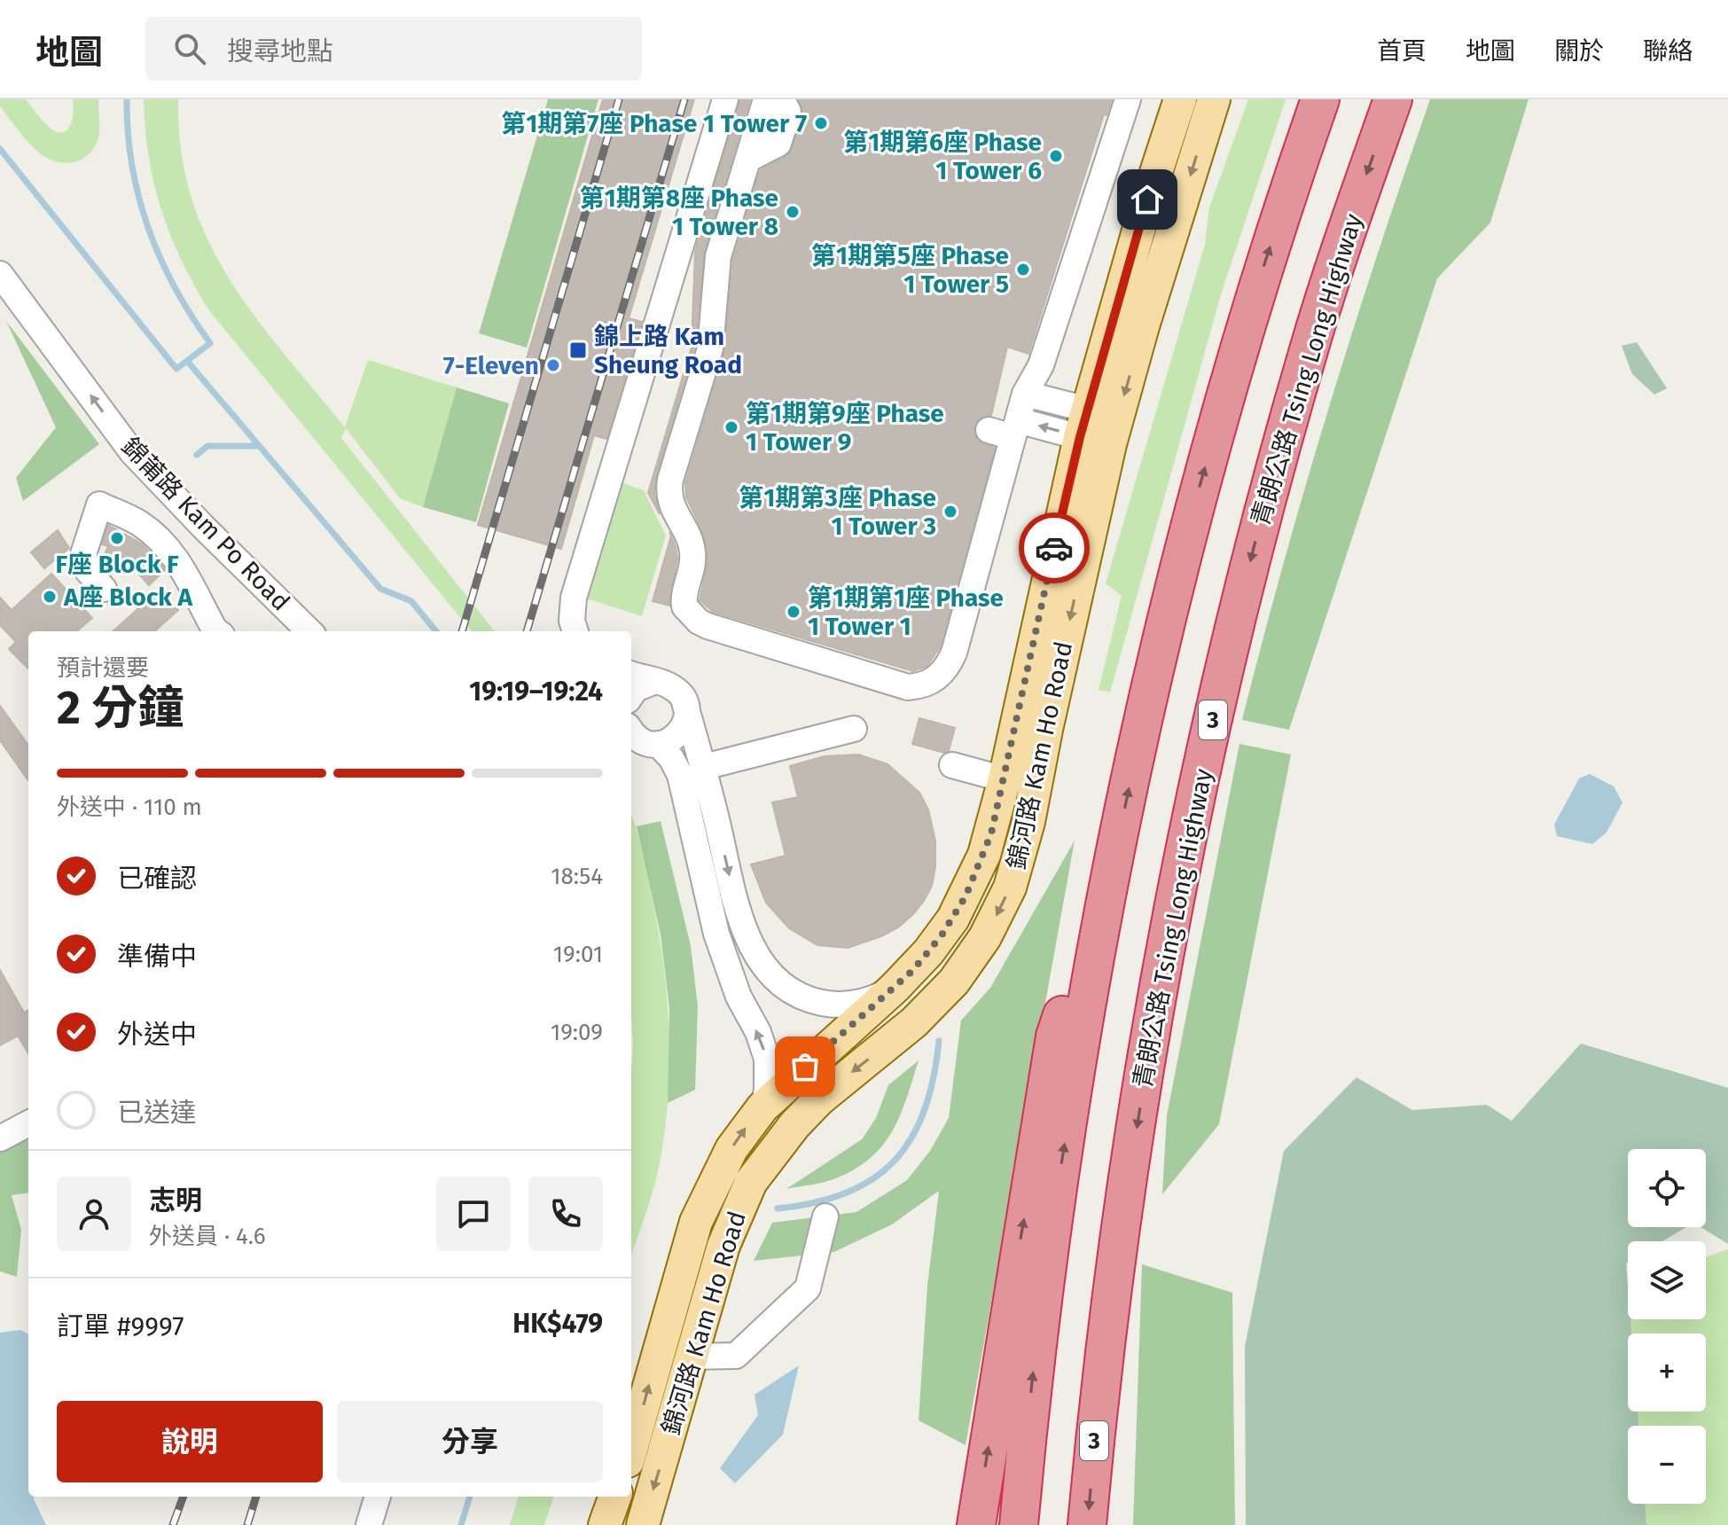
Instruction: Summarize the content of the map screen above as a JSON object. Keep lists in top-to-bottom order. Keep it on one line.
{"streets":{"highway":["青朗公路 Tsing Long Highway","3"],"main road":["錦河路 Kam Ho Road"],"street":["錦莆路 Kam Po Road"]},"one_way":["錦莆路 Kam Po Road"],"places":{"other":["第1期第7座 Phase 1 Tower 7","第1期第6座 Phase 1 Tower 6","第1期第8座 Phase 1 Tower 8","第1期第5座 Phase 1 Tower 5","7-Eleven","第1期第9座 Phase 1 Tower 9","第1期第3座 Phase 1 Tower 3","F座 Block F","A座 Block A","第1期第1座 Phase 1 Tower 1"],"transit":["錦上路 Kam Sheung Road"]},"page":{"header":"地圖","search":"搜尋地點","nav":["首頁","地圖","關於","聯絡"],"heading":["2 分鐘","預計還要","19:19–19:24"],"panel":["志明","外送員 · 4.6","訂單 #9997","HK$479"],"bar":"外送中 · 110 m","list":[["已確認","18:54"],["準備中","19:01"],["外送中","19:09"],"已送達"],"map_buttons":["+","−"],"buttons":["說明","分享"]}}
